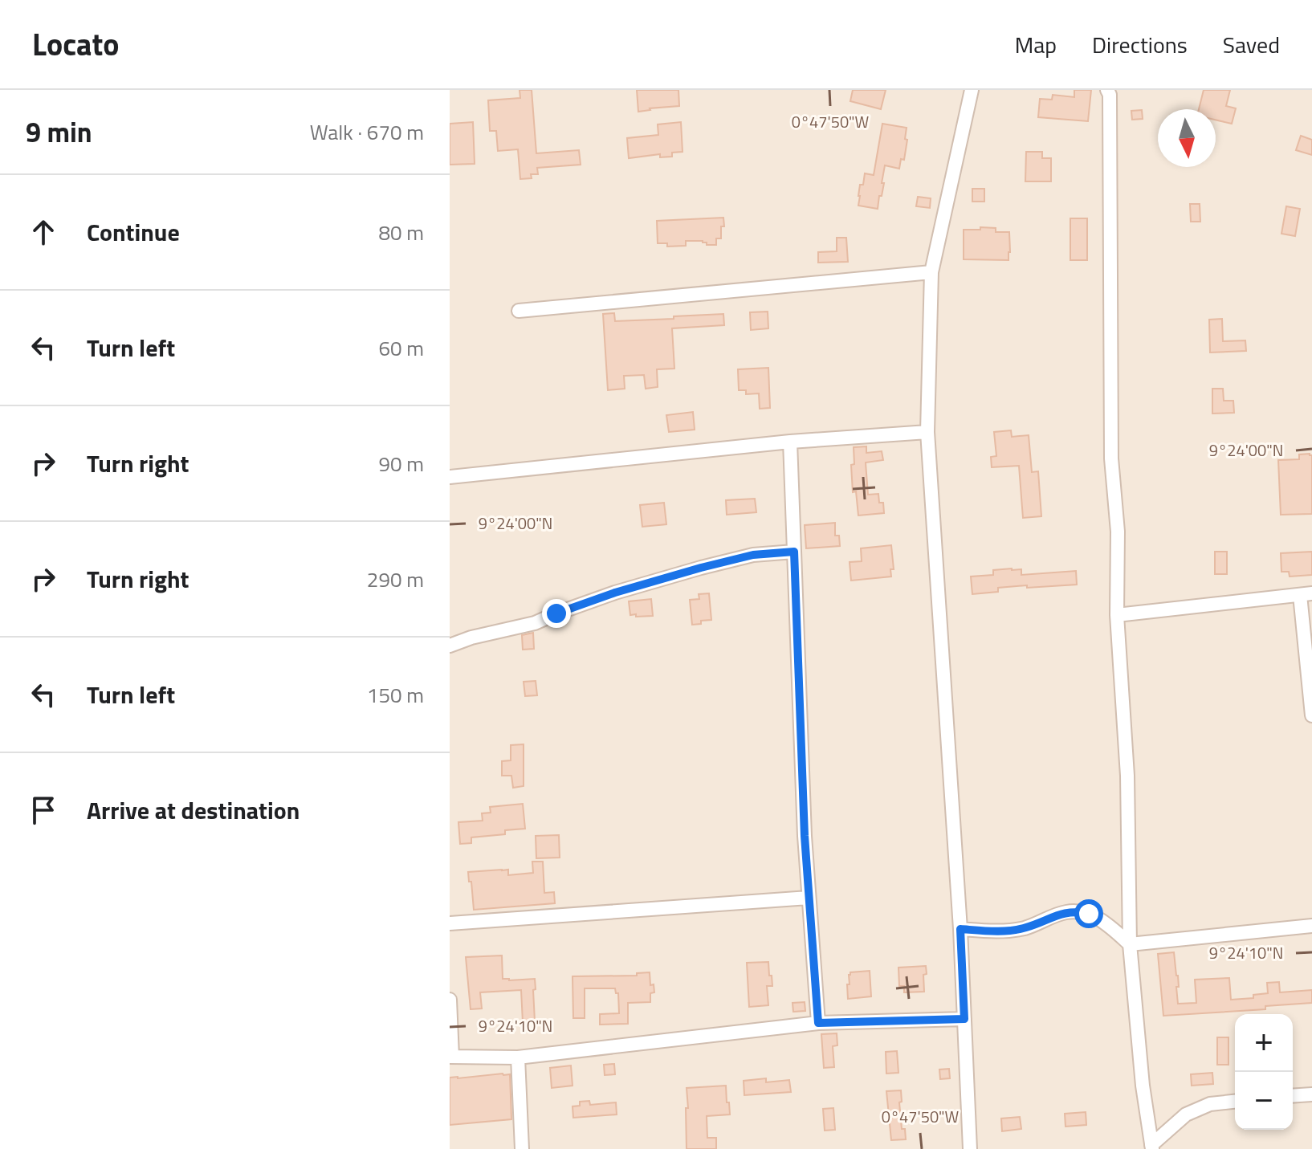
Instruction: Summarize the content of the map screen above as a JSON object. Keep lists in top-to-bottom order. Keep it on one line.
{"north":"bottom","page":{"header":"Locato","nav":["Map","Directions","Saved"],"heading":["9 min","Walk · 670 m"],"list":[["Continue","80 m"],["Turn left","60 m"],["Turn right","90 m"],["Turn right","290 m"],["Turn left","150 m"],"Arrive at destination"],"map_buttons":["+","−"]},"coordinates":["0°47'50\"W","9°24'00\"N","9°24'10\"N"]}
